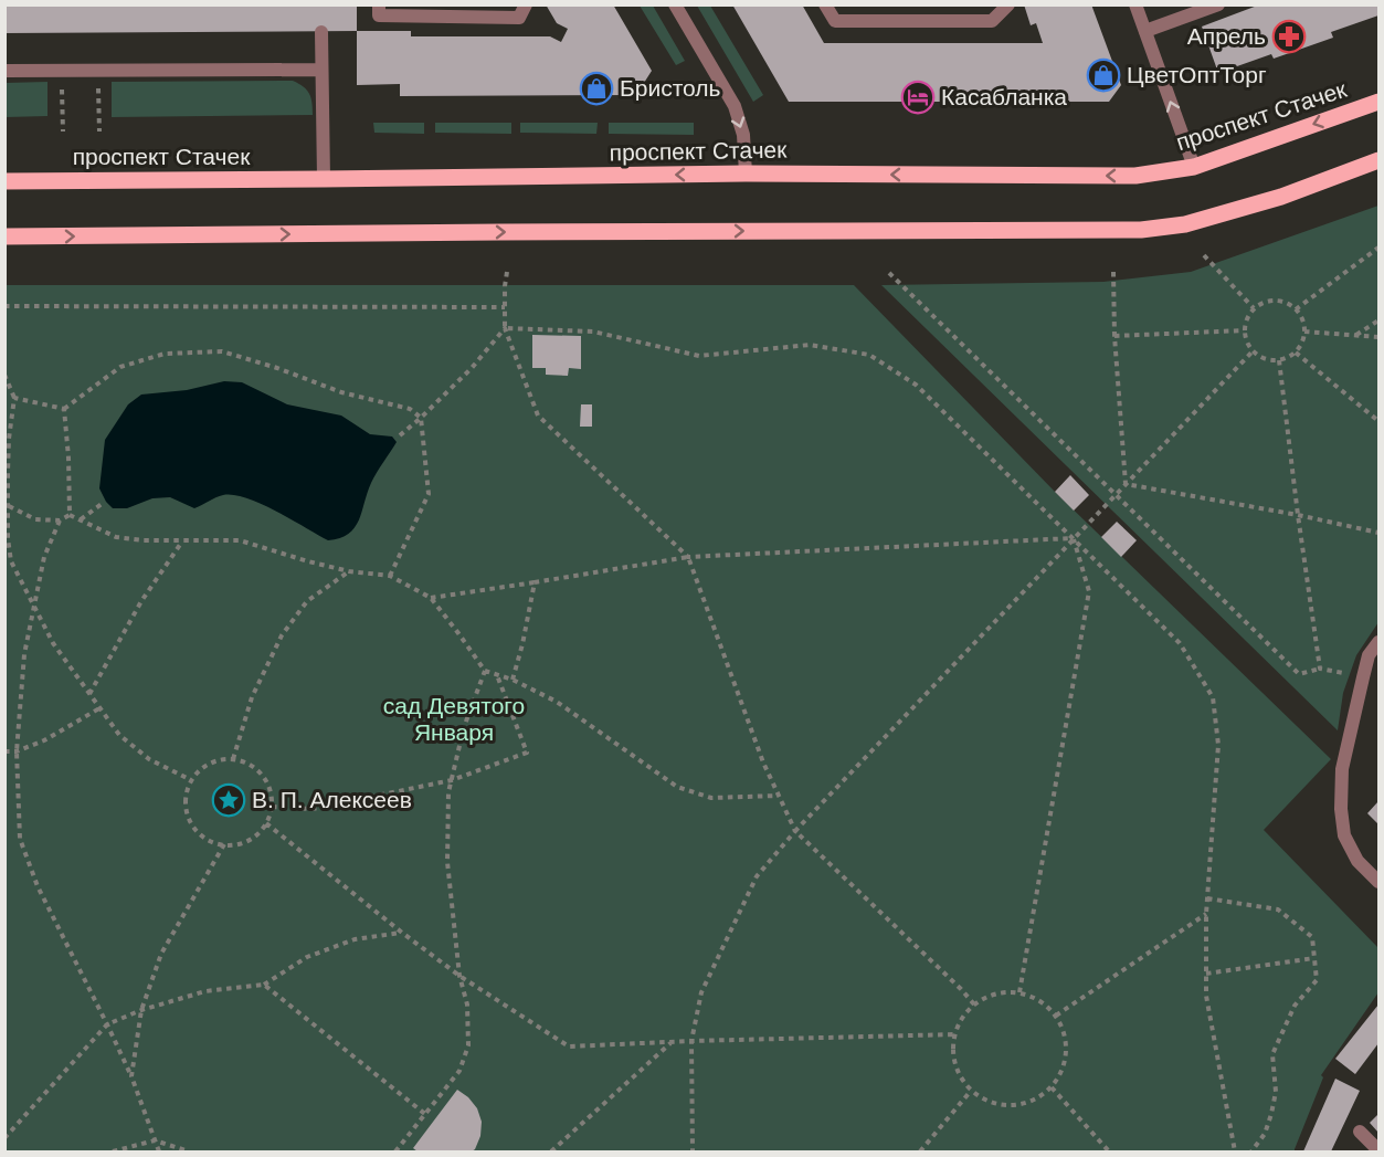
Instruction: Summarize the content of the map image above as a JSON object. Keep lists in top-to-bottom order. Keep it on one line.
{"streets":{"main road":["проспект Стачек"]},"parks":["сад Девятого Января"],"places":{"pharmacy":["Апрель"],"shop":["ЦветОптТорг","Бристоль"],"hotel":["Касабланка"],"place":["В. П. Алексеев"]}}
